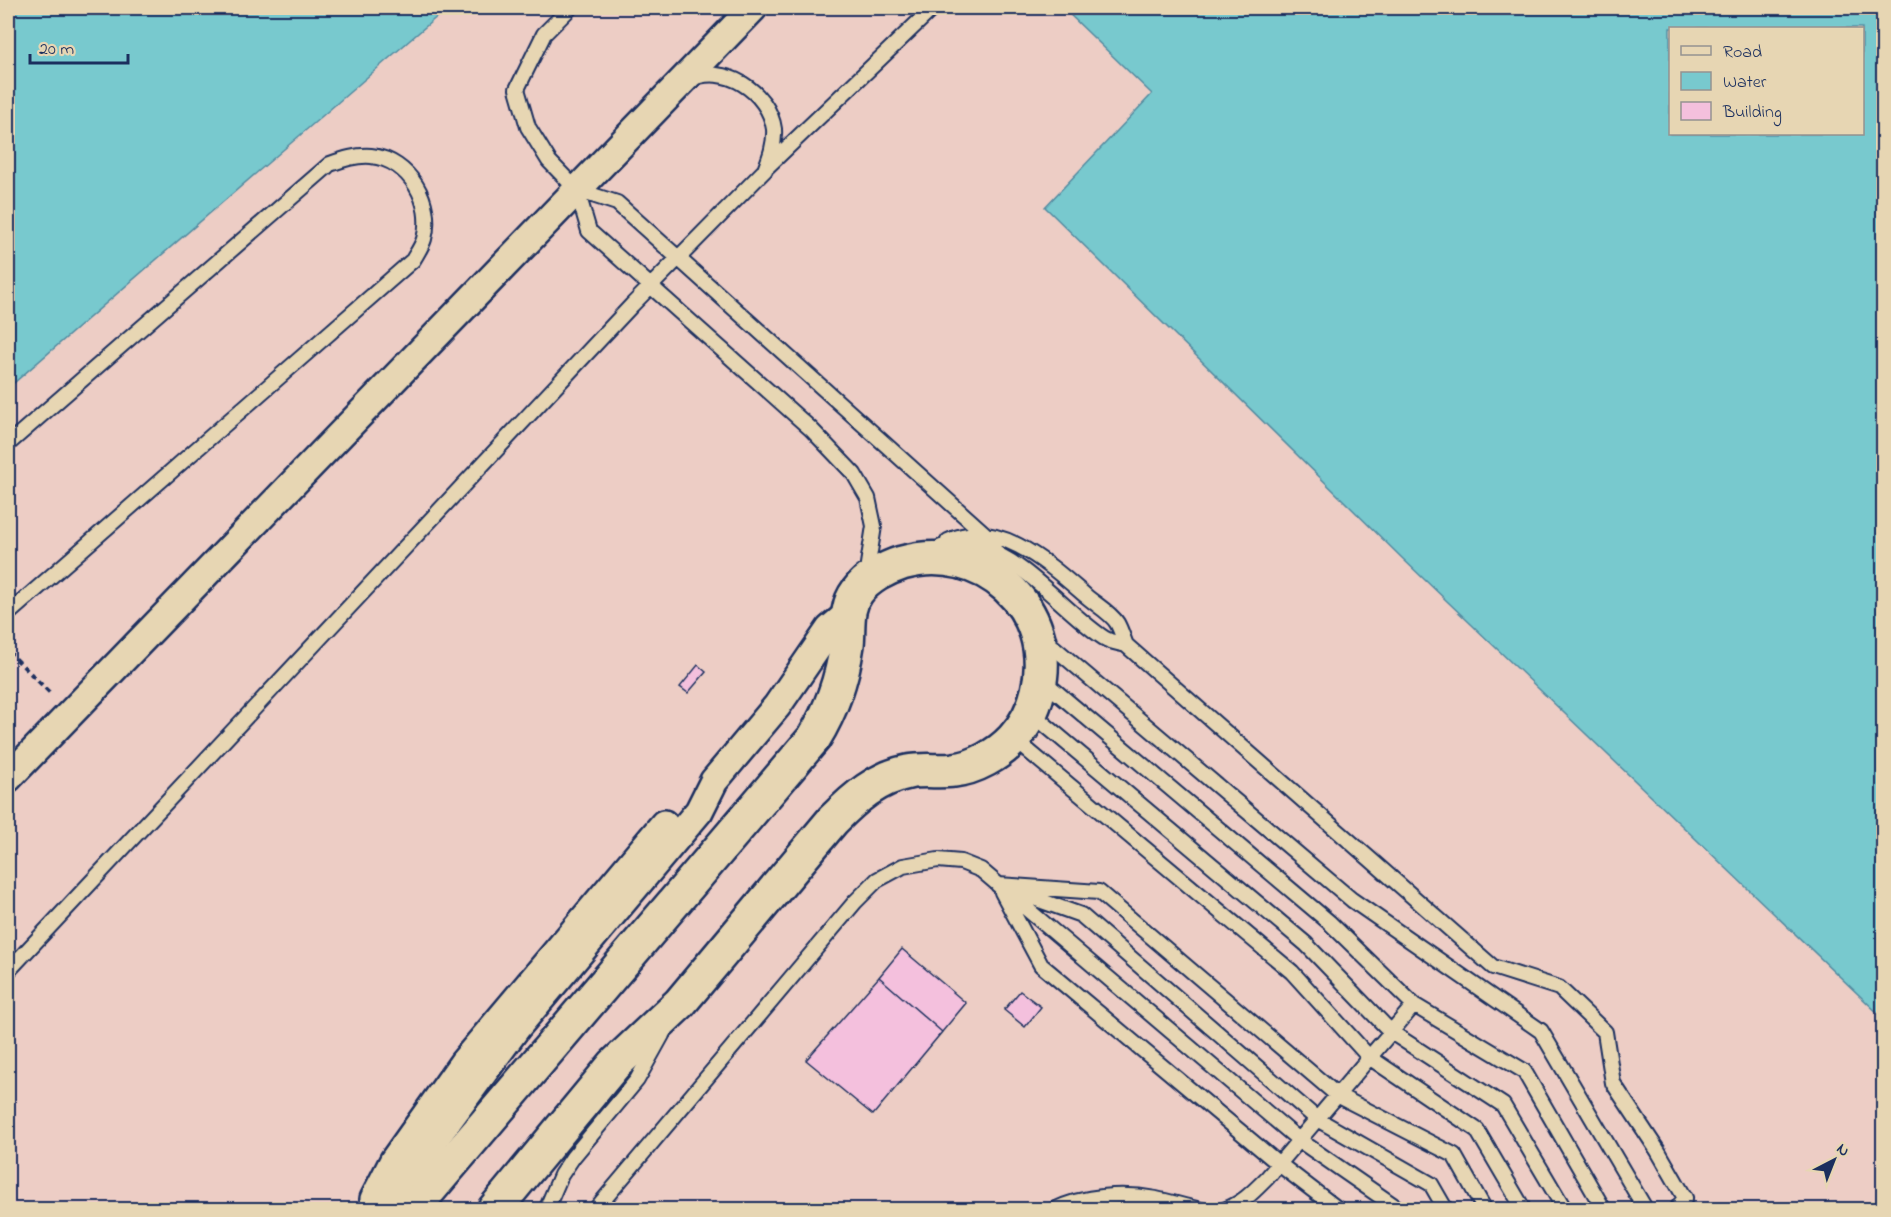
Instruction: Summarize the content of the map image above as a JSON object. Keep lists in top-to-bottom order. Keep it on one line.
{"legend":["Road","Water","Building"],"scale_bar":"20 m","north":"top right"}
